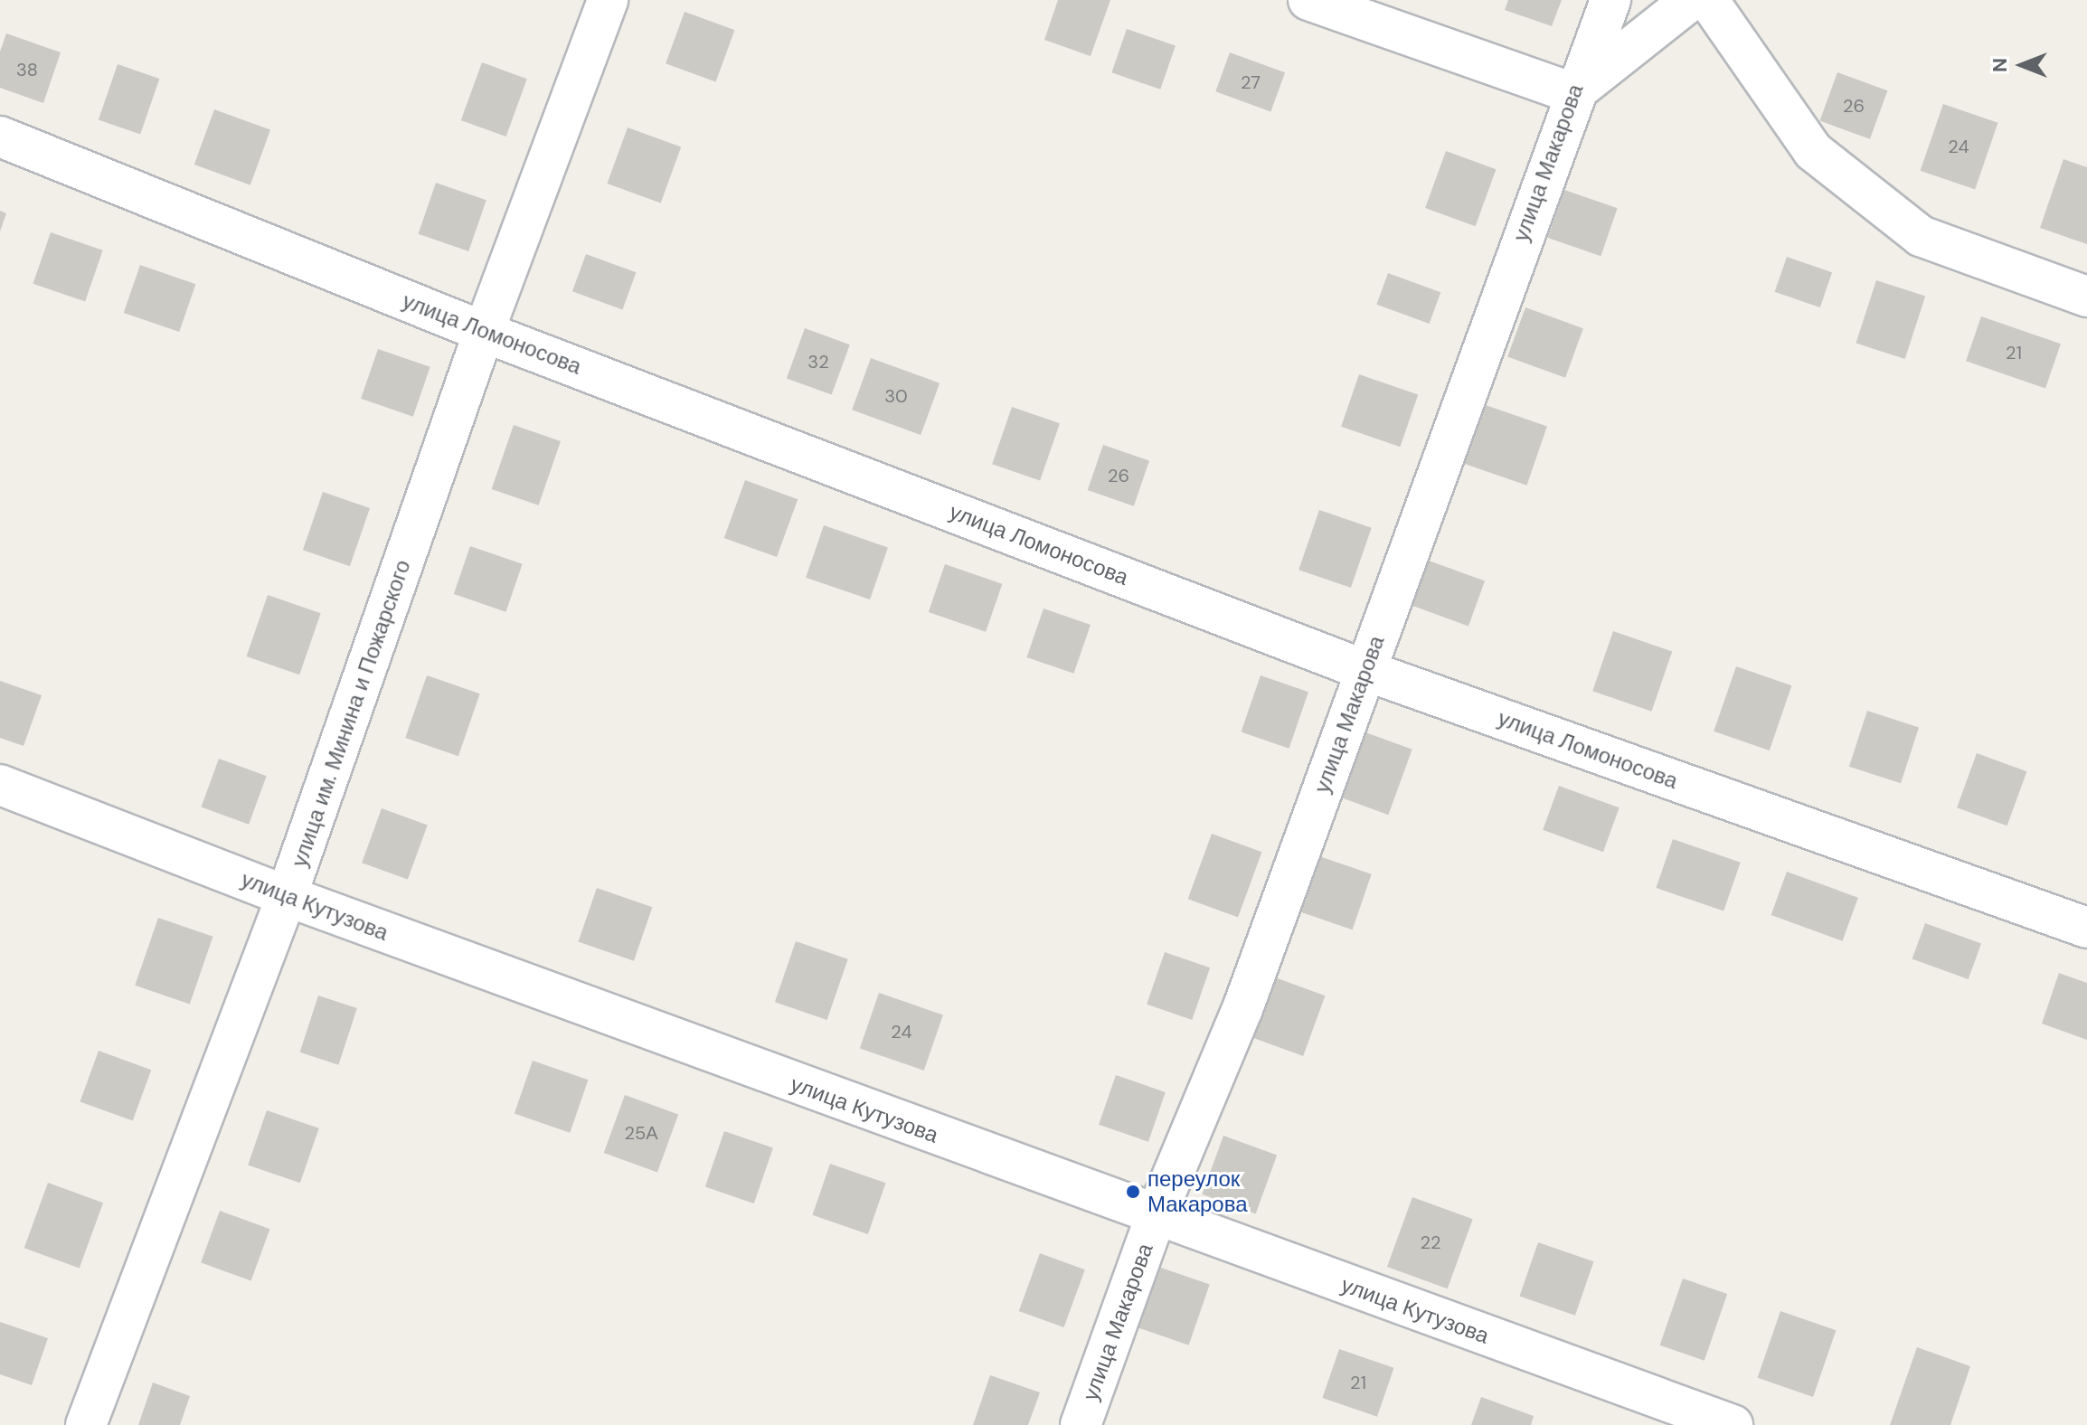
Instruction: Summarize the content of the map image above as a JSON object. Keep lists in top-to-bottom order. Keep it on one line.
{"streets":{"street":["улица Макарова","улица Ломоносова","улица им. Минина и Пожарского","улица Кутузова"]},"crossings":[["улица Макарова","улица Ломоносова"],["улица Макарова","улица Кутузова"],["улица Ломоносова","улица им. Минина и Пожарского"],["улица им. Минина и Пожарского","улица Кутузова"]],"places":["переулок Макарова"],"house_numbers":["38","27","26","24","21","32","30","26","24","25А","22","21"],"north":"left"}
